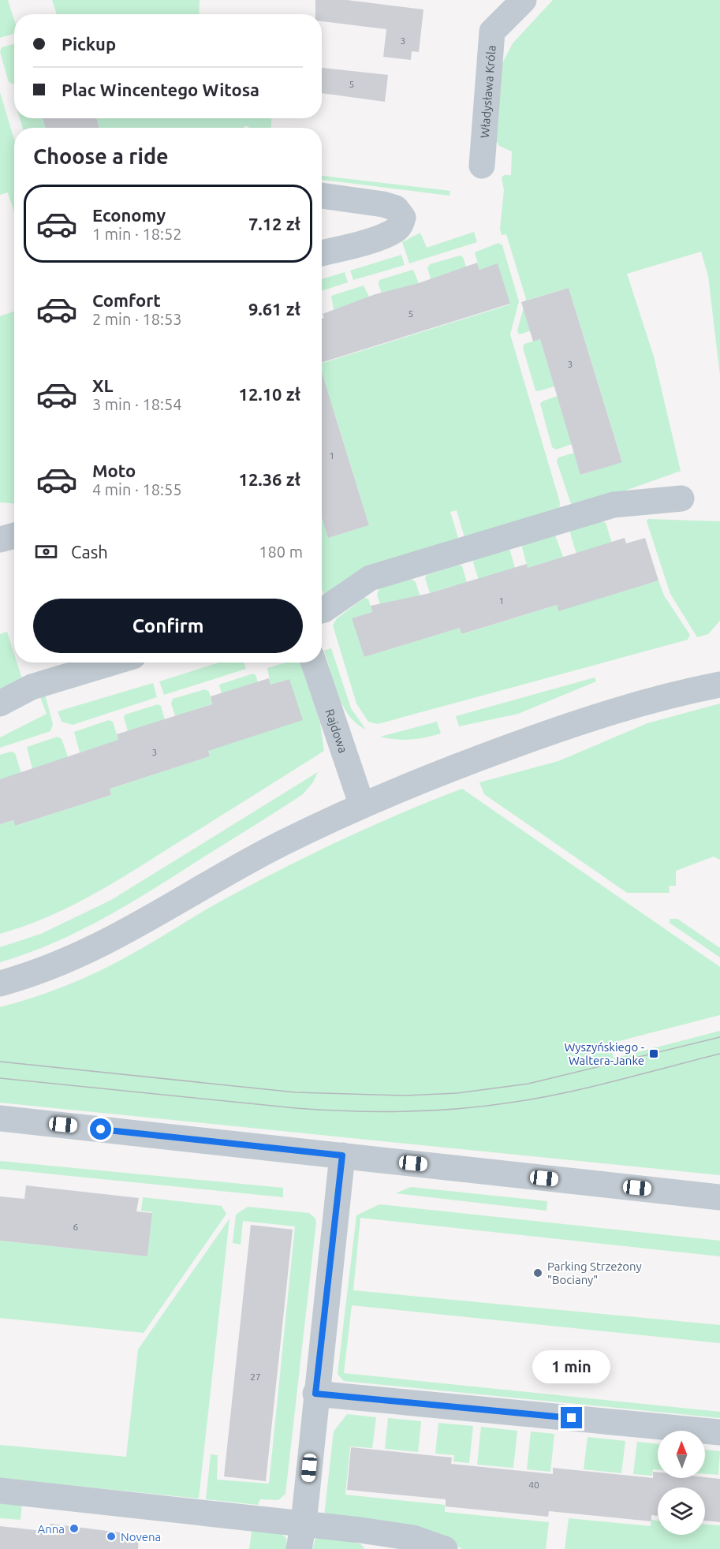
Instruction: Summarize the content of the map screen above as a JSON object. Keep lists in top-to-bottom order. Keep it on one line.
{"streets":{"street":["Władysława Króla","Rajdowa"]},"places":{"transit":["Wyszyńskiego - Waltera-Janke"],"other":["Parking Strzeżony \"Bociany\"","Anna","Novena"]},"house_numbers":["3","5","5","3","1","1","3","6","27","40"],"north":"top","page":{"banner":["Pickup","Plac Wincentego Witosa"],"heading":"Choose a ride","list":[{"name":"Economy","note":"1 min · 18:52","value":"7.12 zł"},{"name":"Comfort","note":"2 min · 18:53","value":"9.61 zł"},{"name":"XL","note":"3 min · 18:54","value":"12.10 zł"},{"name":"Moto","note":"4 min · 18:55","value":"12.36 zł"}],"pay":["Cash","180 m"],"buttons":"Confirm","bubble":"1 min"}}
